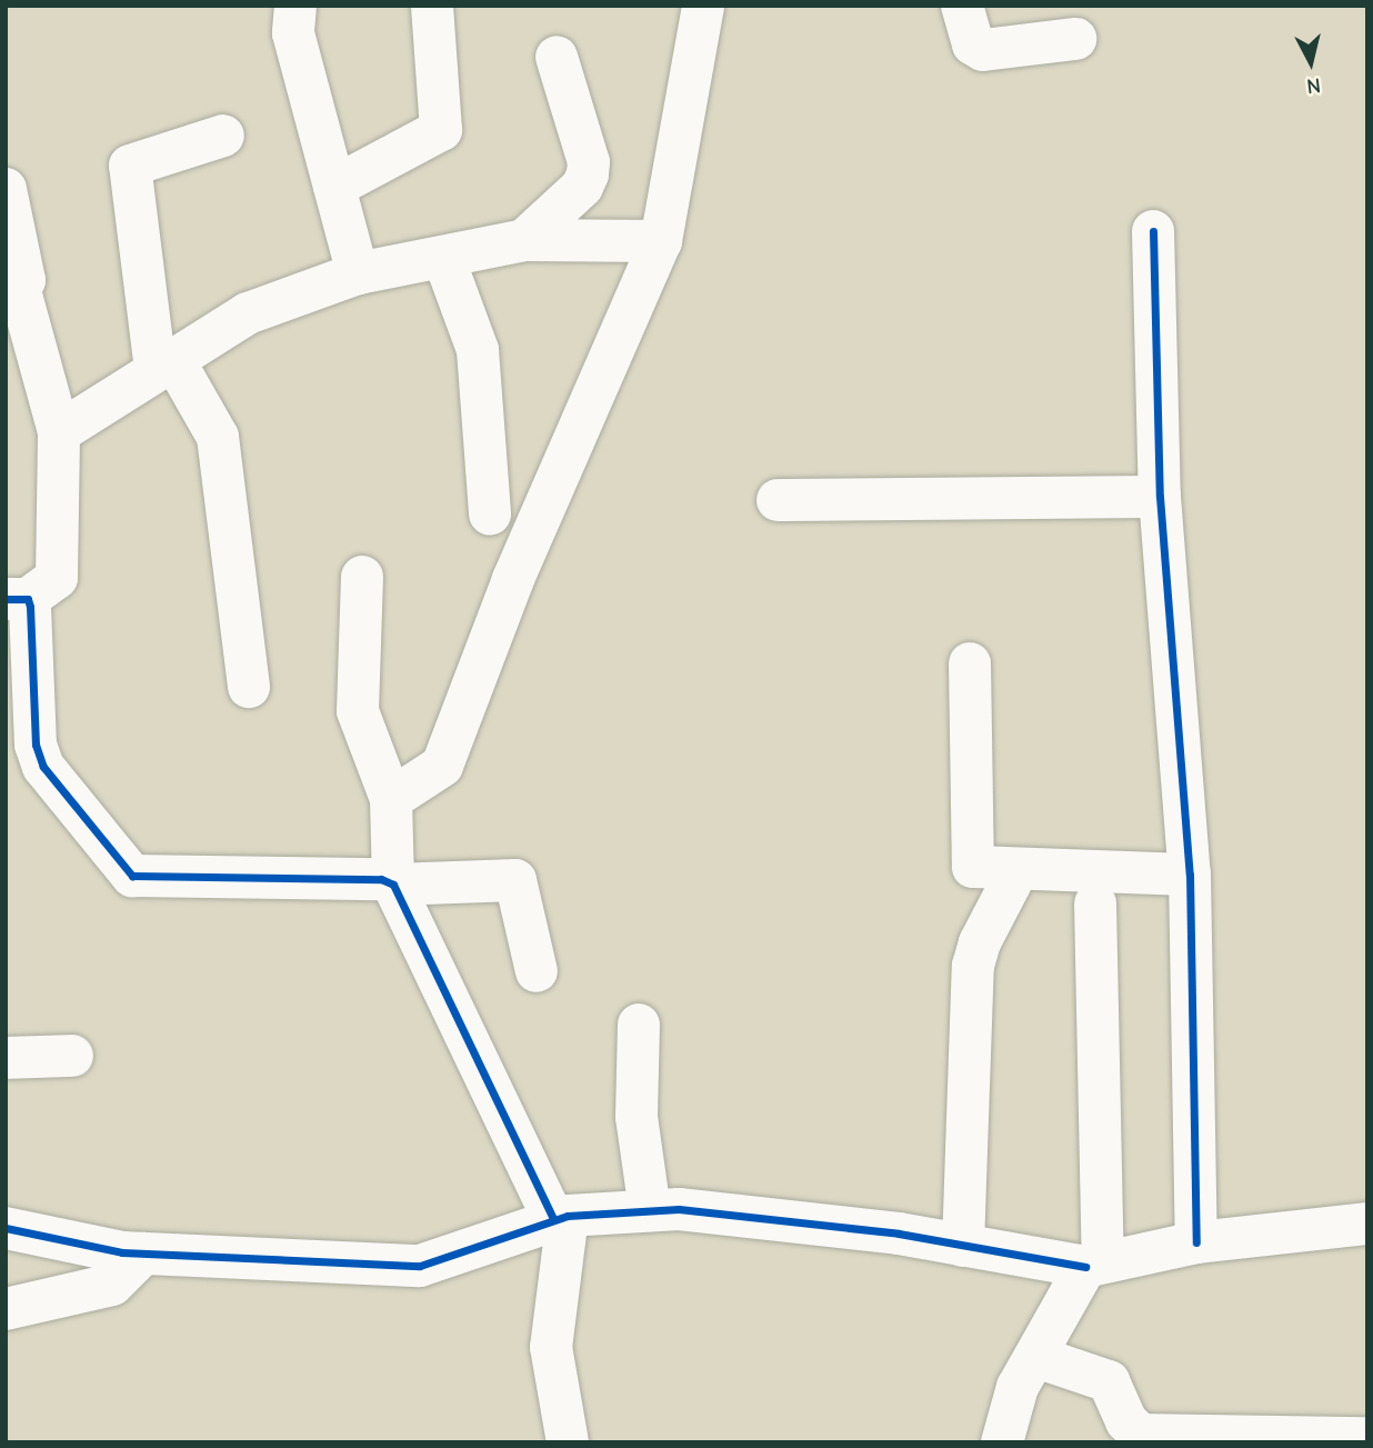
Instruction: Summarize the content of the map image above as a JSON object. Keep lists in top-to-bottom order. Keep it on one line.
{"north":"bottom"}
